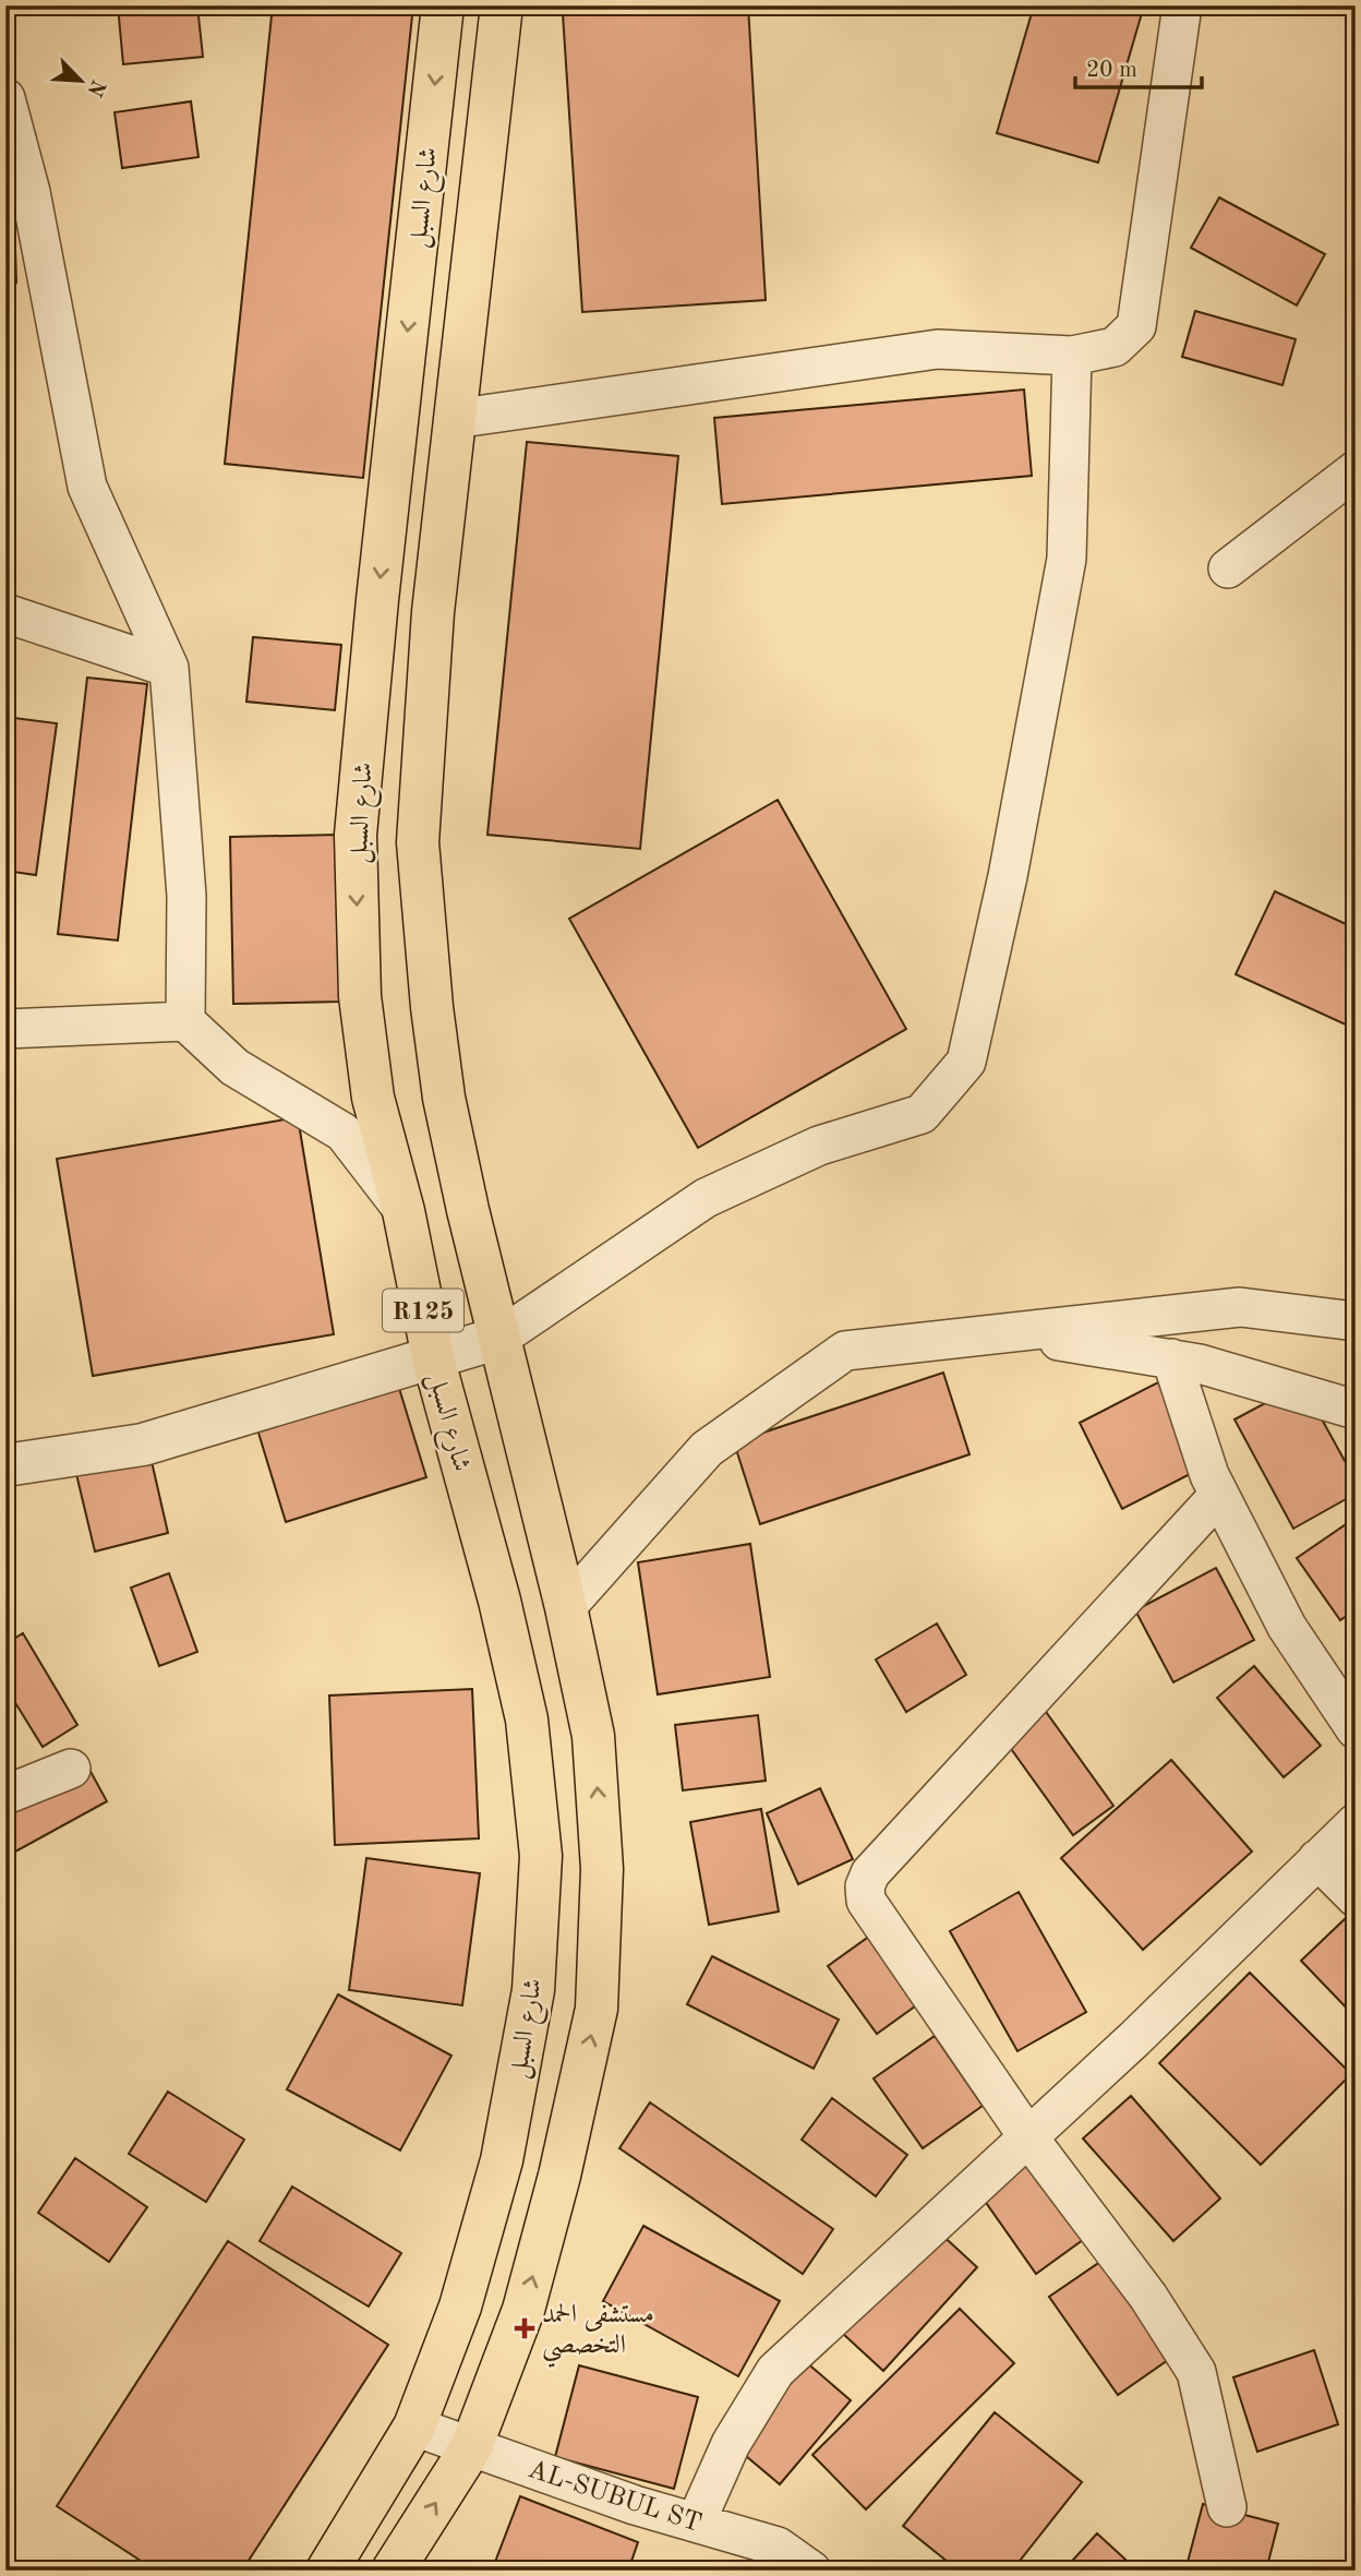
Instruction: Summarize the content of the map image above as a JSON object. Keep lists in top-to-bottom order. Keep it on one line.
{"streets":{"main road":["شارع السبل","R125"],"street":["AL-SUBUL ST"]},"crossings":[["شارع السبل","AL-SUBUL ST"],["R125","AL-SUBUL ST"]],"places":{"health":["مستشفى الحمد التخصصي"]},"scale_bar":"20 m","north":"bottom right"}
